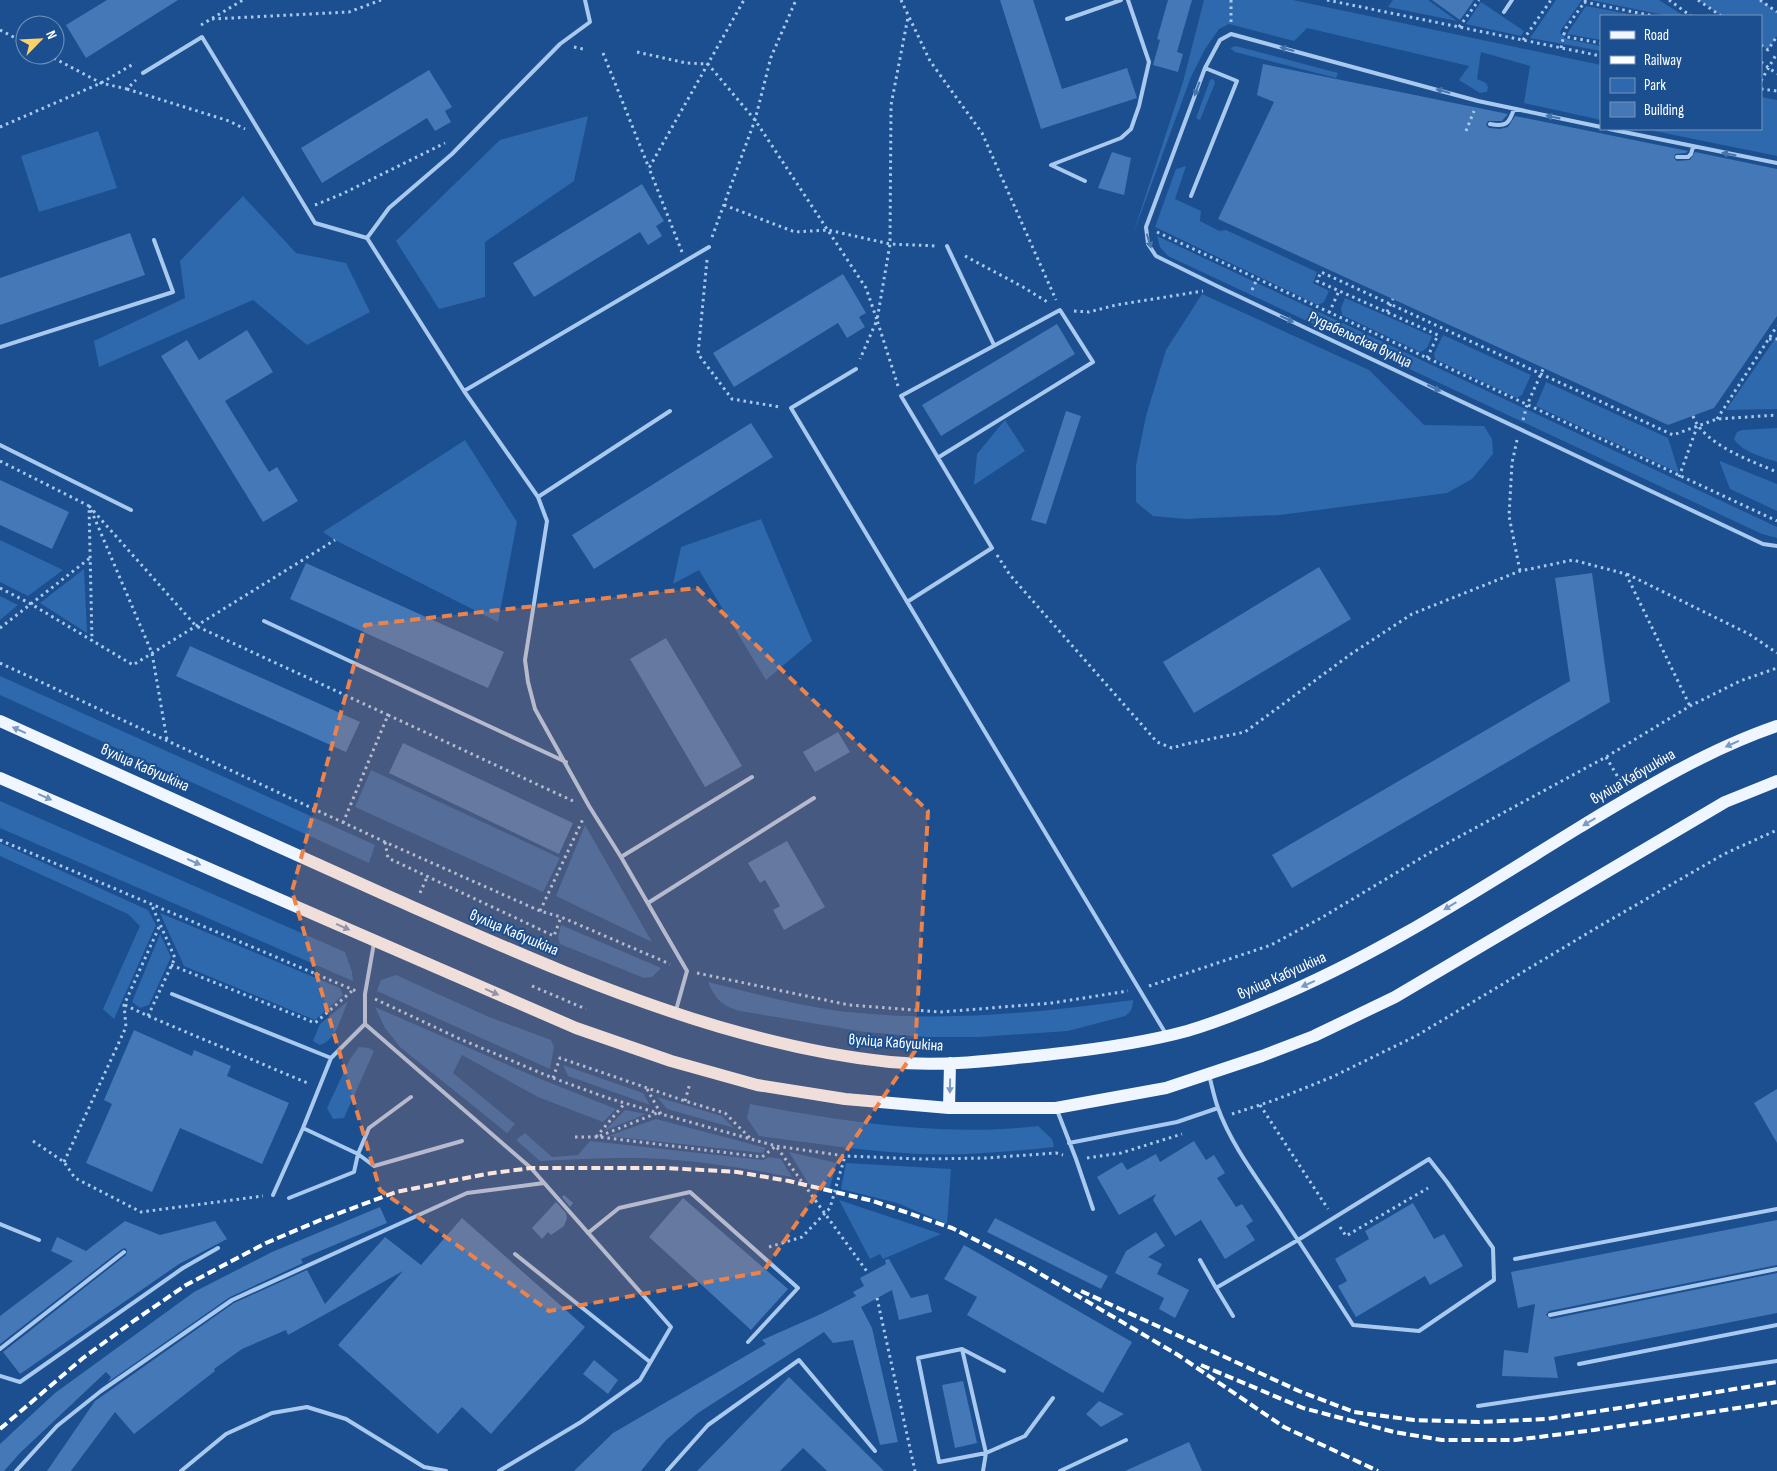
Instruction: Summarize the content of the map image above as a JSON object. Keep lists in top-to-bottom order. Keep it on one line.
{"streets":{"main road":["вуліца Кабушкіна"],"lane":["Рудабельская вуліца"]},"one_way":["Рудабельская вуліца"],"legend":["Road","Railway","Park","Building"],"north":"top right"}
